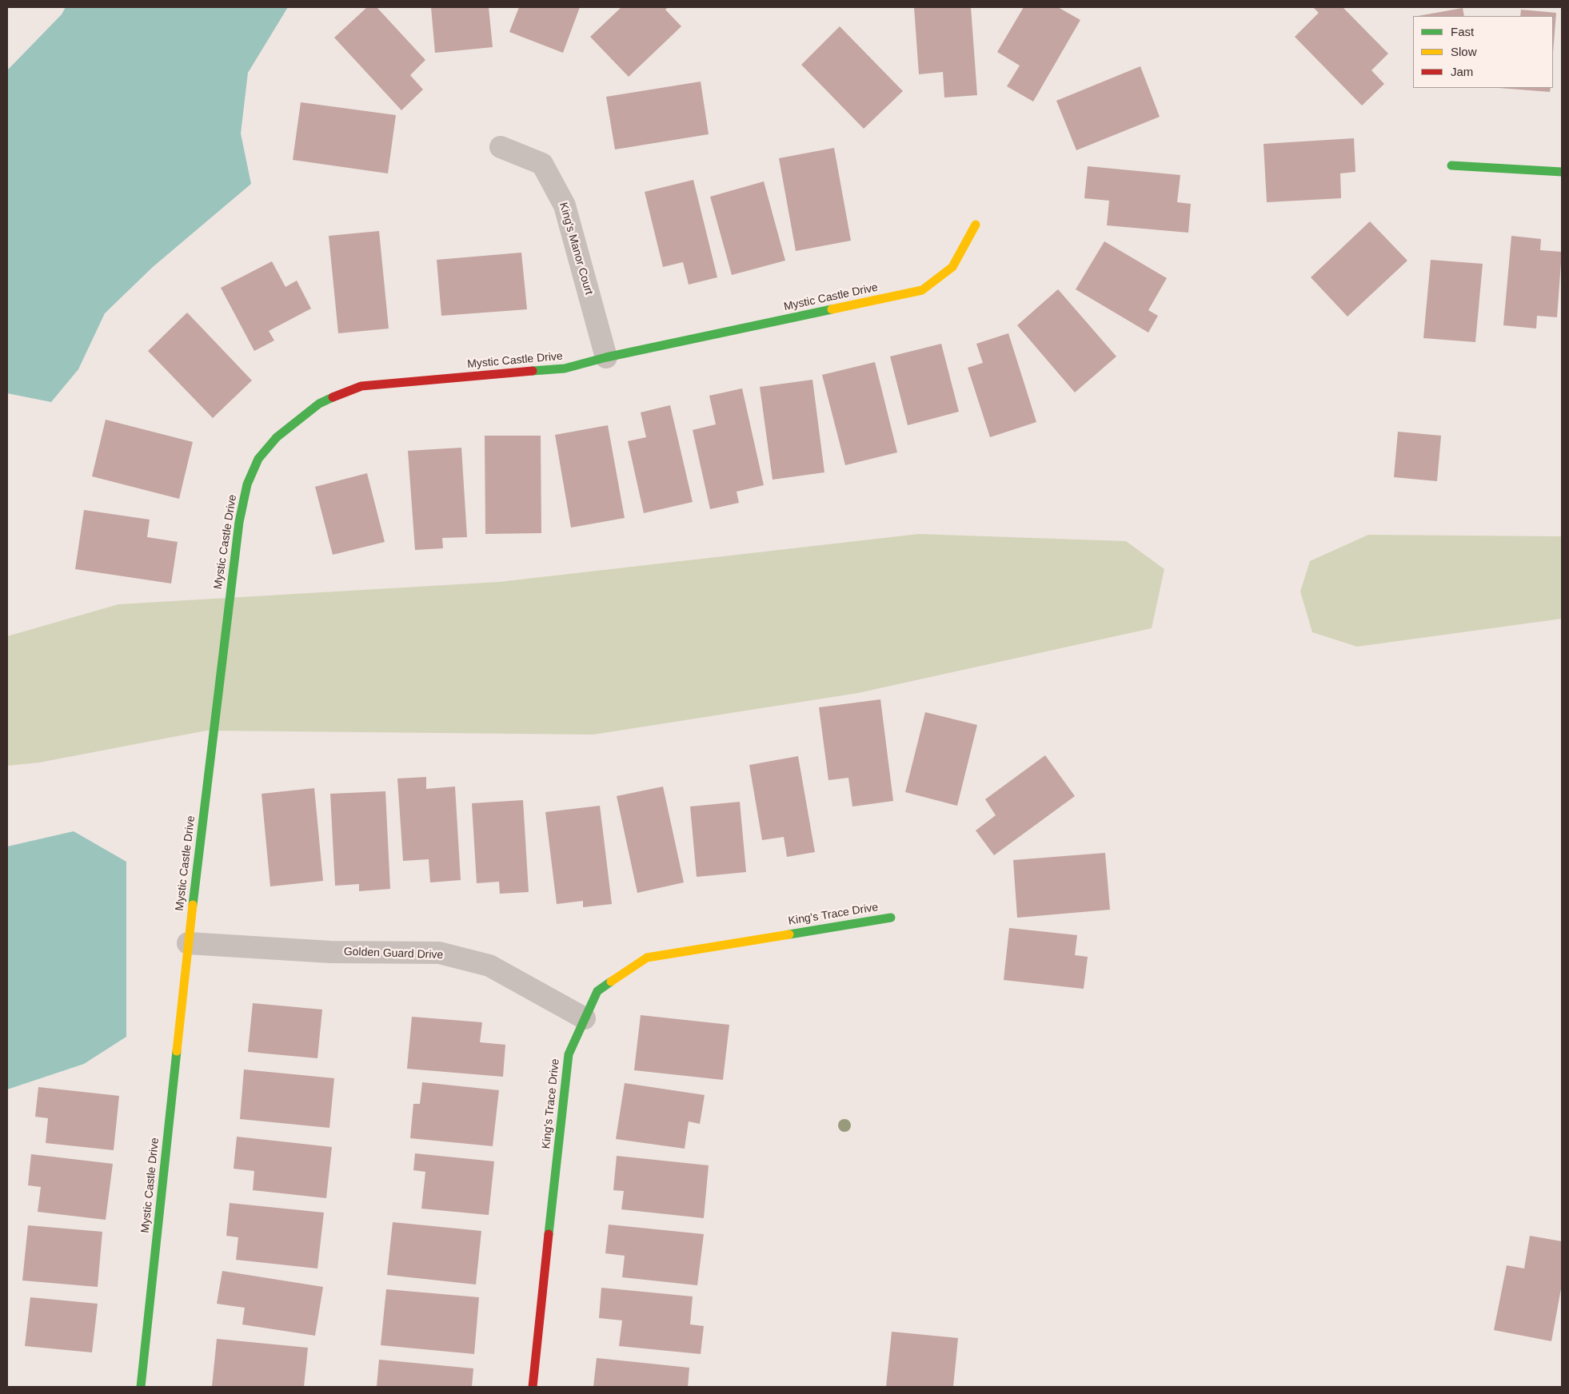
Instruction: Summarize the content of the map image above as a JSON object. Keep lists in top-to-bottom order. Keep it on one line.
{"streets":{"street":["King's Manor Court","Mystic Castle Drive","King's Trace Drive","Golden Guard Drive"]},"crossings":[["King's Manor Court","Mystic Castle Drive"],["Mystic Castle Drive","Golden Guard Drive"],["King's Trace Drive","Golden Guard Drive"]],"legend":["Fast","Slow","Jam"]}
